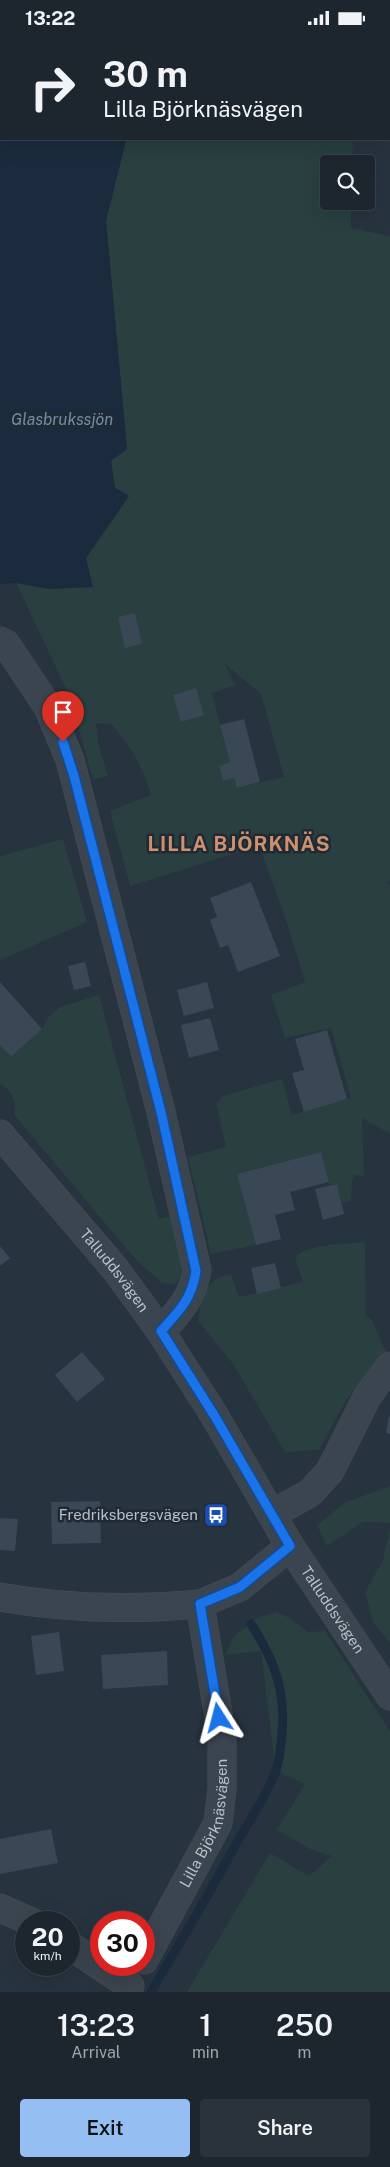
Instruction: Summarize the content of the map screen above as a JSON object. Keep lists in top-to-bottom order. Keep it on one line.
{"streets":{"street":["Talluddsvägen","Lilla Björknäsvägen"]},"districts":["LILLA BJÖRKNÄS"],"water":["Glasbrukssjön"],"places":{"bus stop":["Fredriksbergsvägen"]},"page":{"status":"13:22","turn":["30 m","Lilla Björknäsvägen"],"speed":"20 km/h","limit":"30","eta":["13:23","Arrival","1","min","250","m"],"buttons":["Exit","Share"]}}
